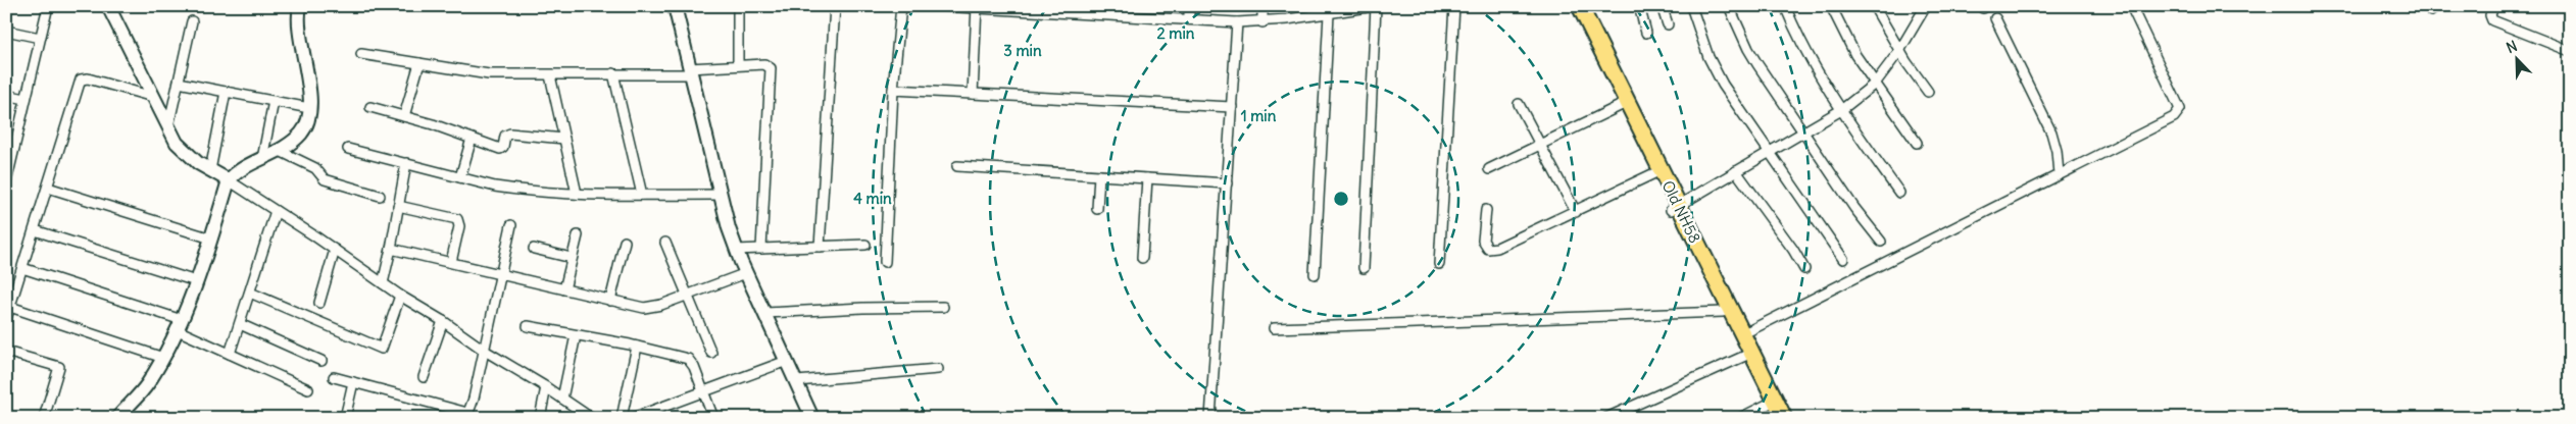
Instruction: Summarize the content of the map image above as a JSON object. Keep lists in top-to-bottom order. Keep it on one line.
{"streets":{"main road":["Old NH58"]},"north":"top left","rings":["2 min","3 min","1 min","4 min"]}
